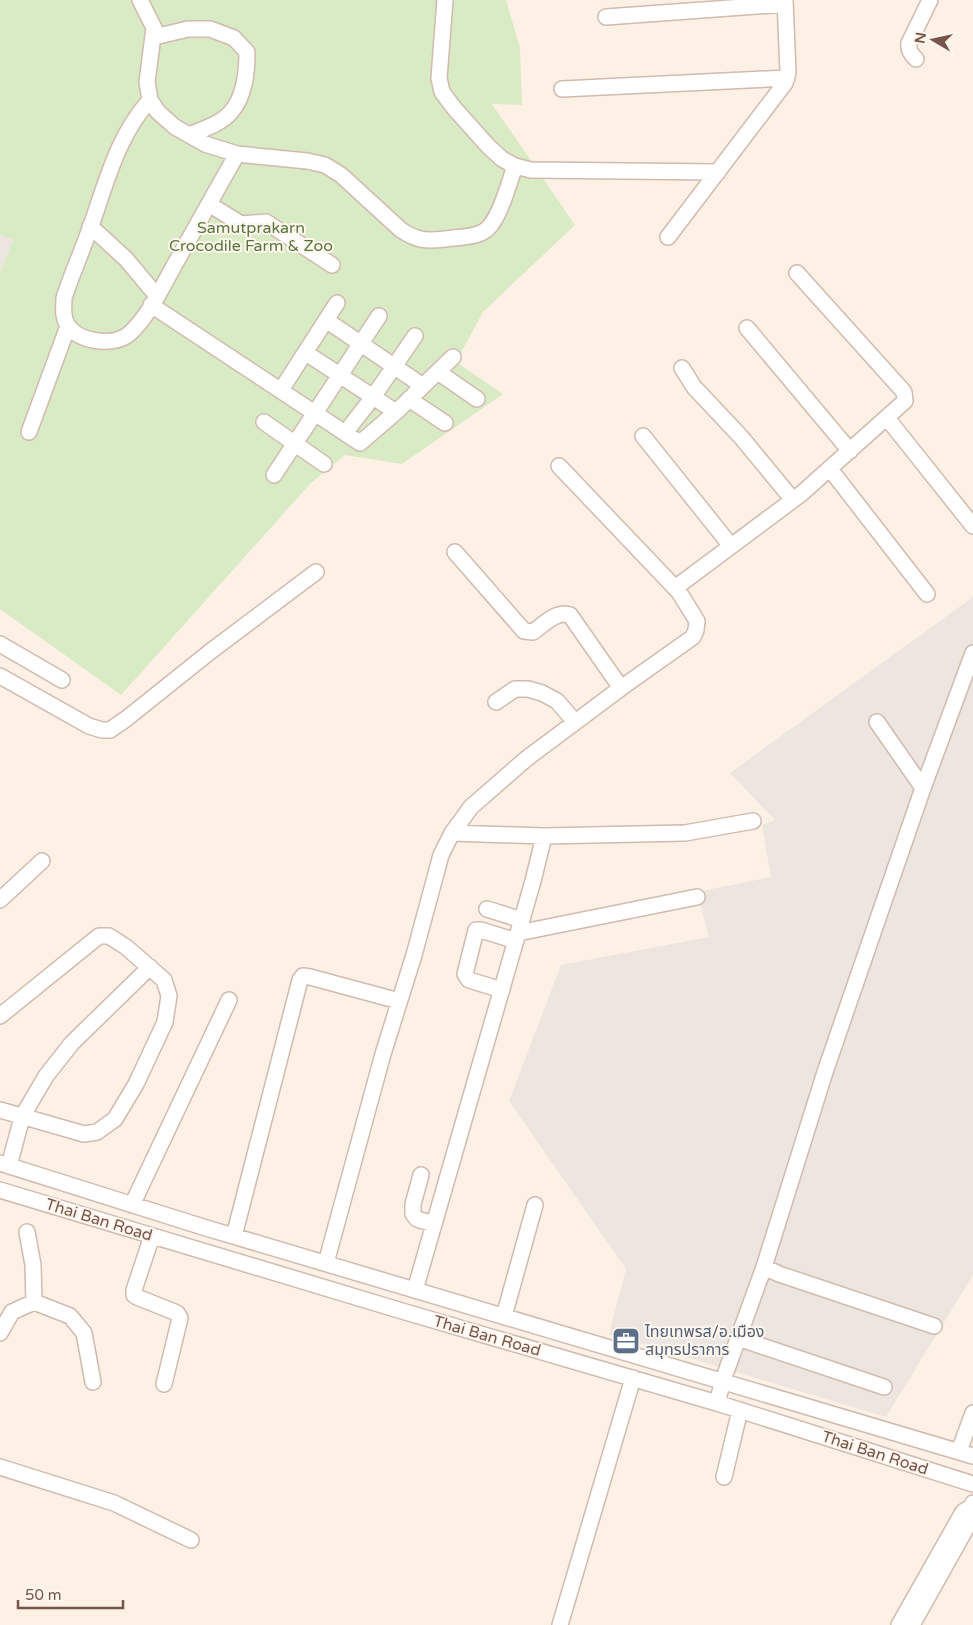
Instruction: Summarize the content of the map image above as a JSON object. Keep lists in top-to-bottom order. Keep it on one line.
{"streets":{"street":["Thai Ban Road"]},"parks":["Samutprakarn Crocodile Farm & Zoo"],"places":{"office":["ไทยเทพรส/อ.เมือง สมุทรปราการ"]},"scale_bar":"50 m","north":"left"}
